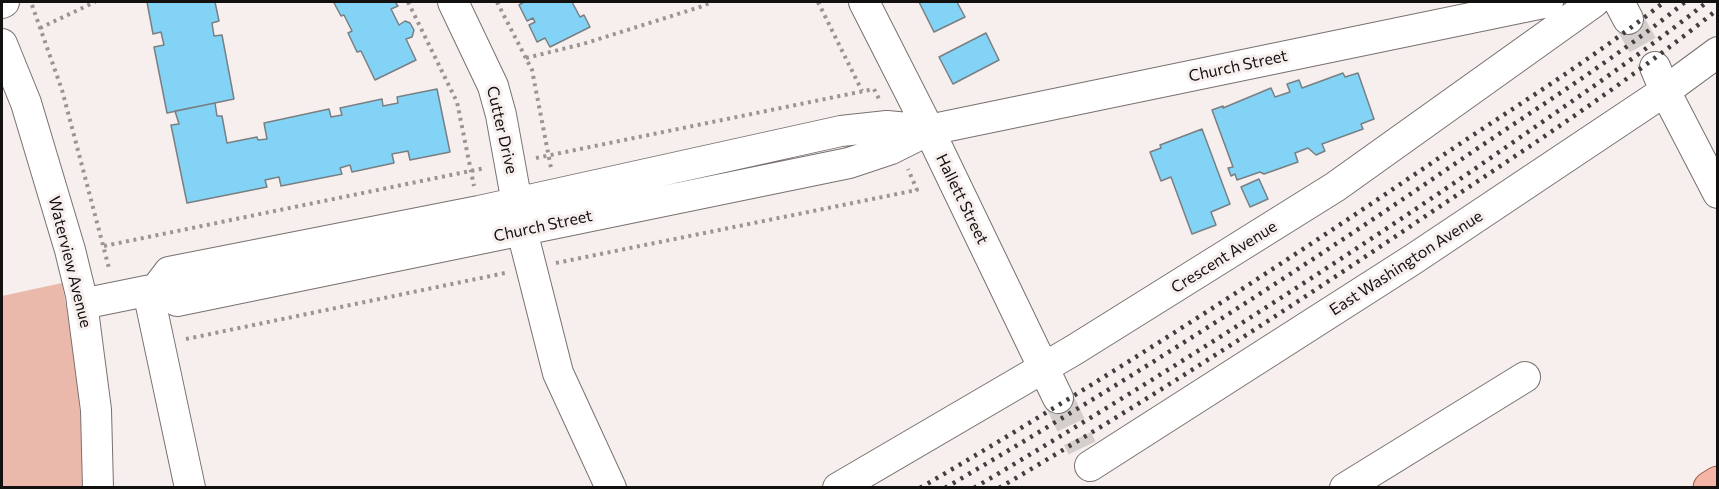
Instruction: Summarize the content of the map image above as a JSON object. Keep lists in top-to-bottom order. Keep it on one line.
{"streets":{"street":["Church Street","Cutter Drive","Hallett Street","Crescent Avenue","Waterview Avenue","East Washington Avenue"]},"crossings":[["Church Street","Cutter Drive"],["Church Street","Hallett Street"],["Hallett Street","Crescent Avenue"]]}
